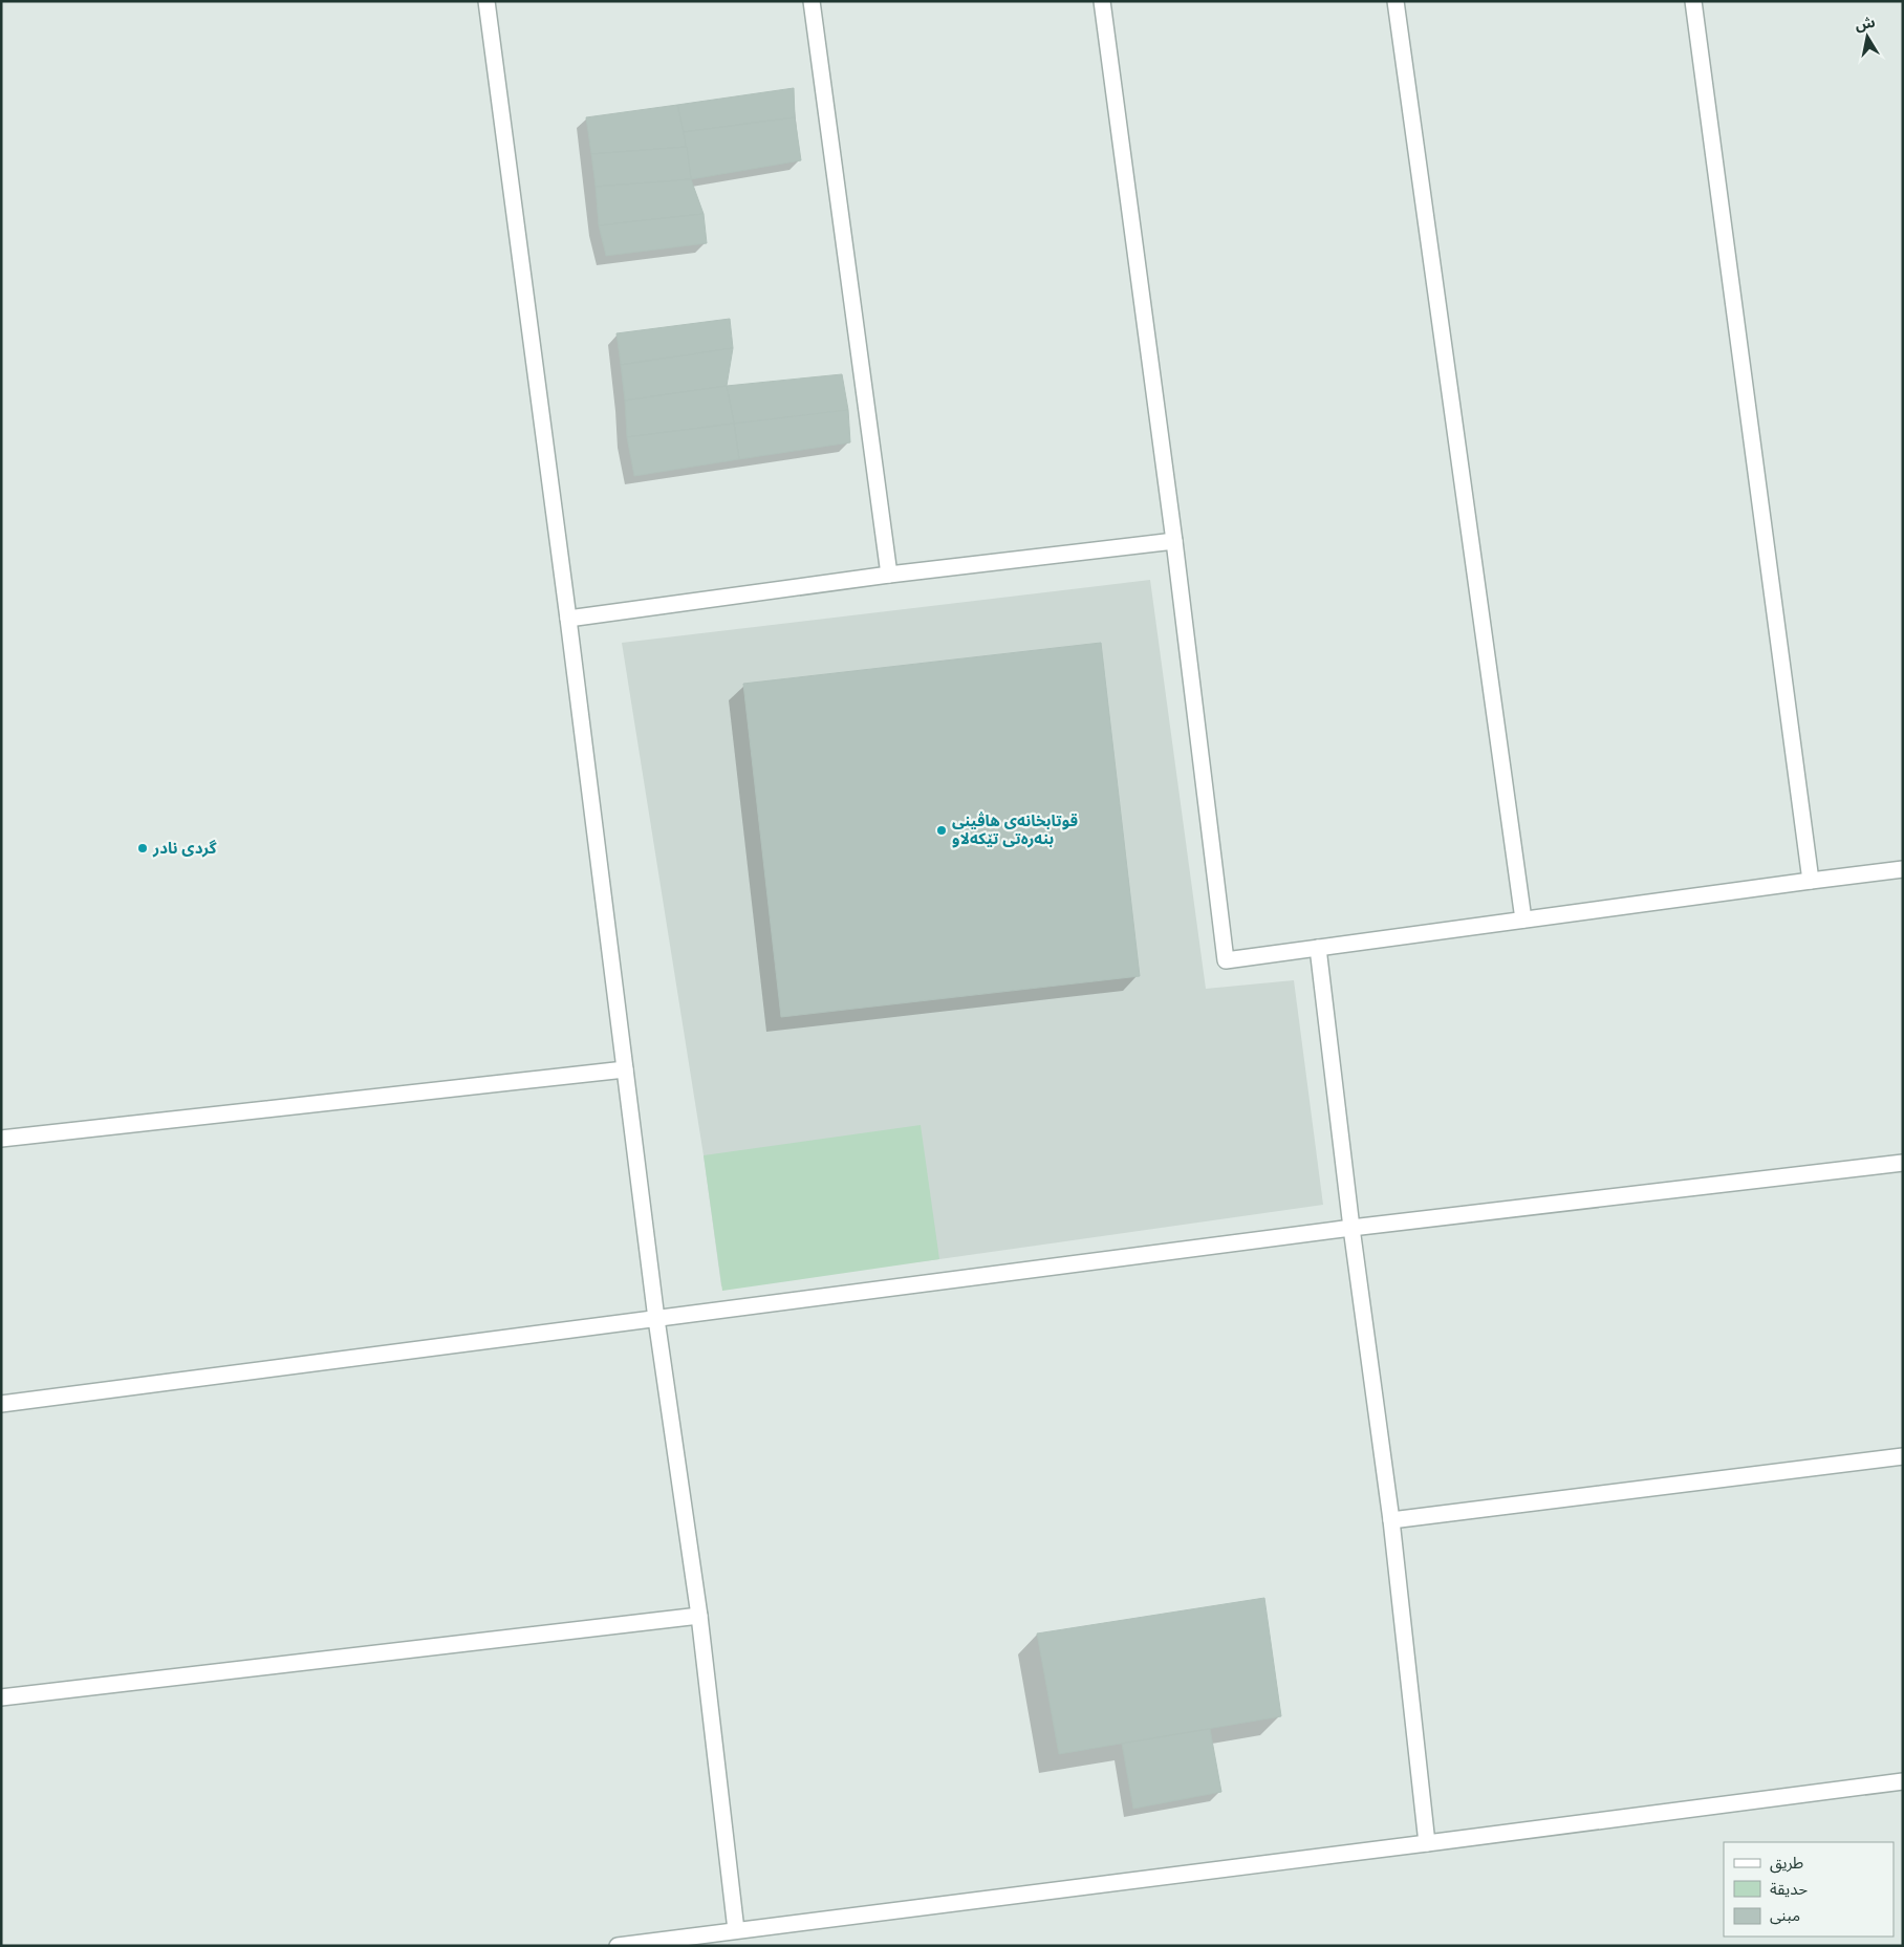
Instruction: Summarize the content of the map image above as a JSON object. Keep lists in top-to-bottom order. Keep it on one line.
{"places":["قوتابخانەی هاڤینی بنەرەتی تێکەلاو","گردی نادر"],"legend":["طريق","حديقة","مبنى"],"north":"top"}
